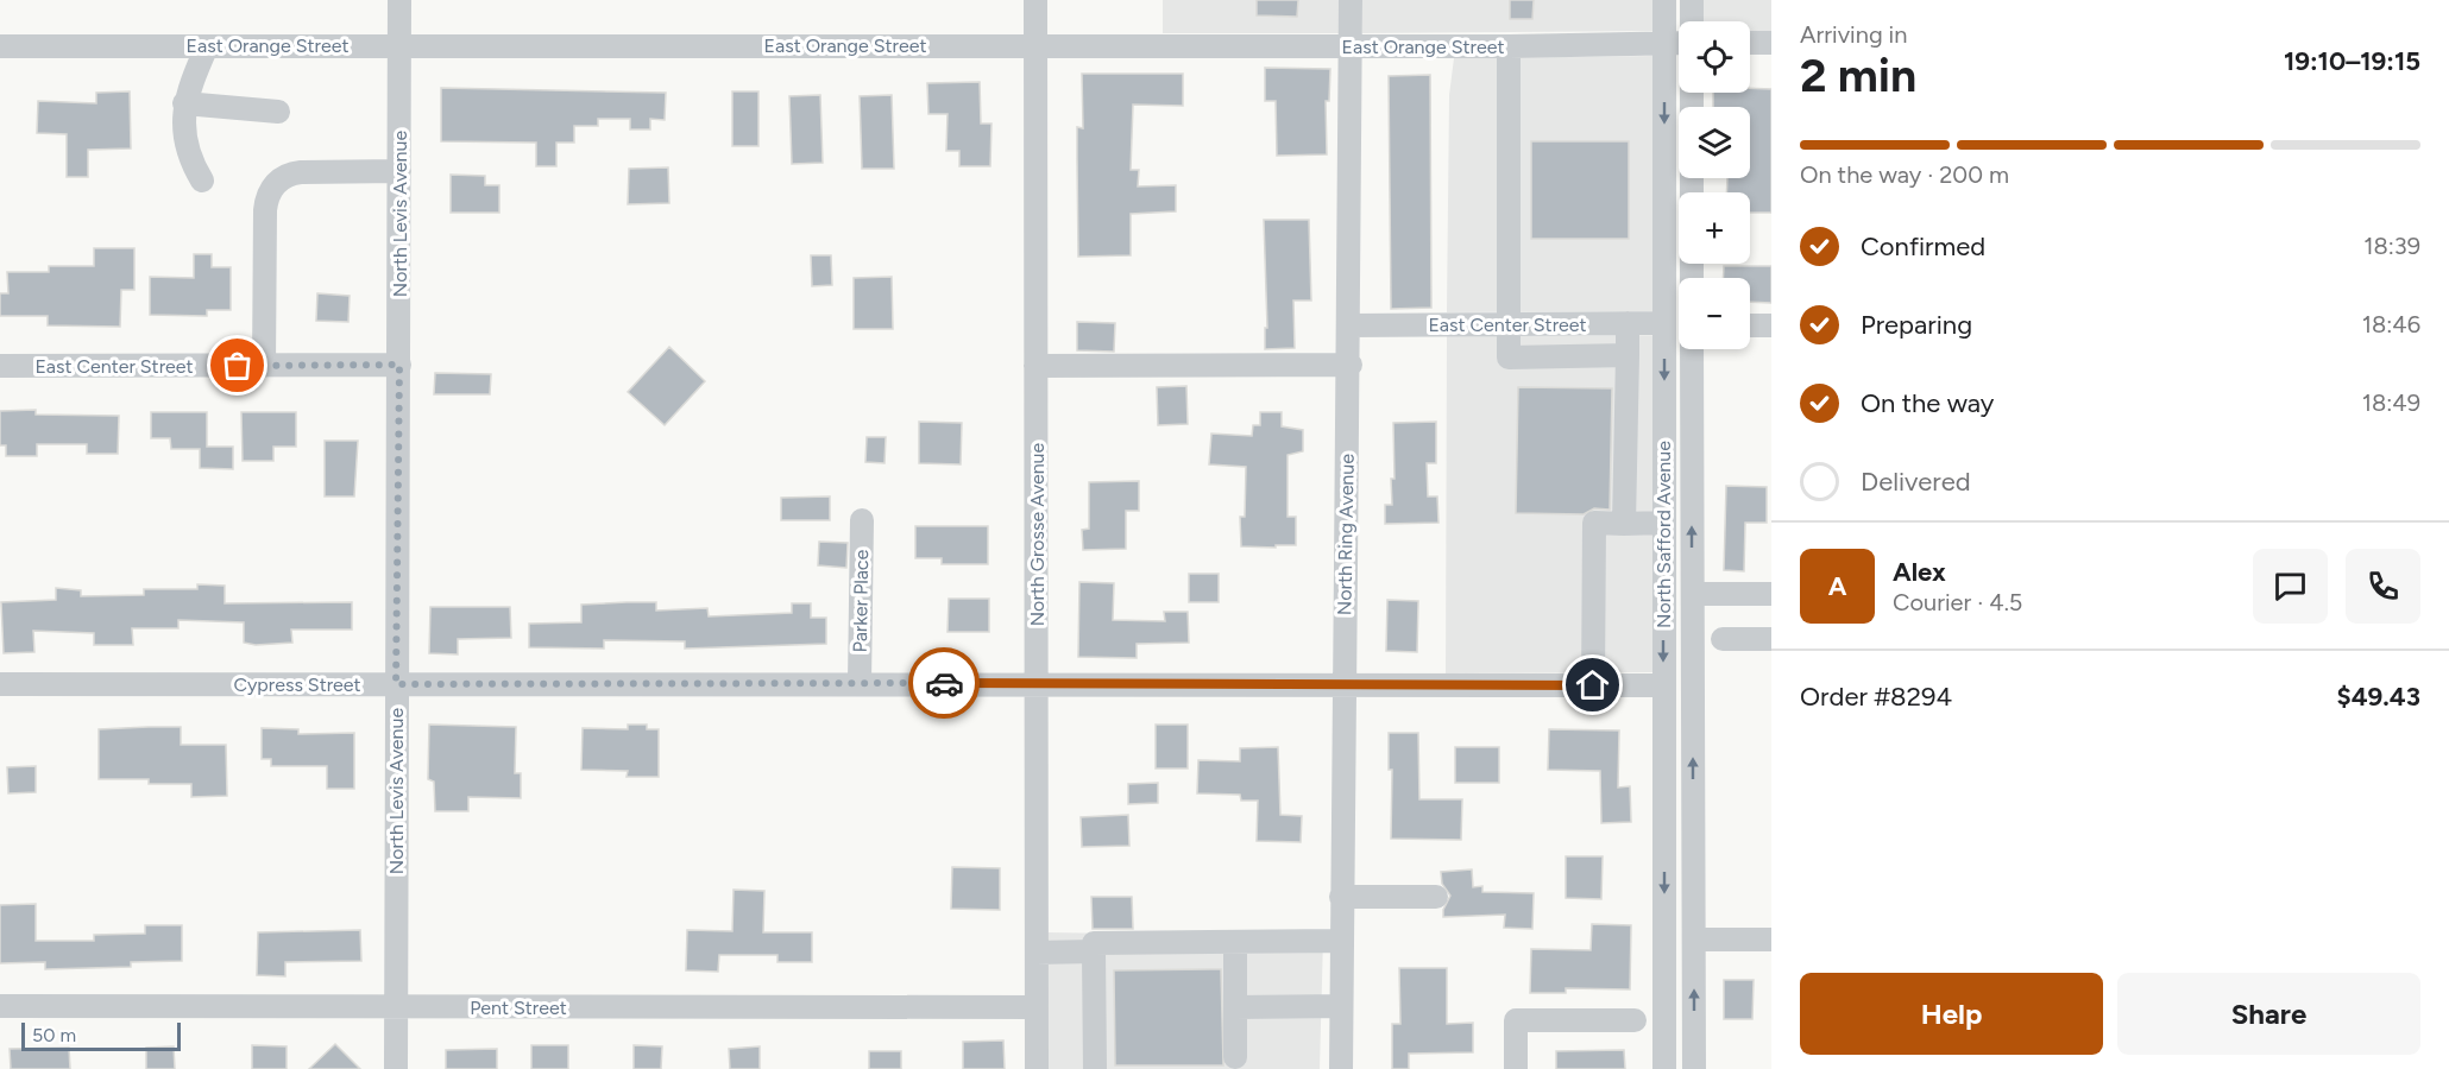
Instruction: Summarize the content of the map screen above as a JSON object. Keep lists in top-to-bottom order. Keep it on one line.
{"streets":{"street":["East Orange Street","North Levis Avenue","East Center Street","North Grosse Avenue","North Ring Avenue","North Safford Avenue","Parker Place","Cypress Street","Pent Street"]},"crossings":[["East Orange Street","North Levis Avenue"],["East Orange Street","North Grosse Avenue"],["East Orange Street","North Ring Avenue"],["East Orange Street","North Safford Avenue"],["North Levis Avenue","East Center Street"],["North Levis Avenue","Cypress Street"],["North Levis Avenue","Pent Street"],["East Center Street","North Ring Avenue"],["East Center Street","North Safford Avenue"],["North Grosse Avenue","Cypress Street"],["North Grosse Avenue","Pent Street"],["North Ring Avenue","Cypress Street"],["North Safford Avenue","Cypress Street"],["Parker Place","Cypress Street"]],"scale_bar":"50 m","page":{"heading":["2 min","Arriving in","19:10–19:15"],"panel":["Alex","Courier · 4.5","Order #8294","$49.43"],"map_buttons":["+","−"],"bar":"On the way · 200 m","list":[["Confirmed","18:39"],["Preparing","18:46"],["On the way","18:49"],"Delivered"],"round":"A","buttons":["Help","Share"],"scale":"50 m"}}
